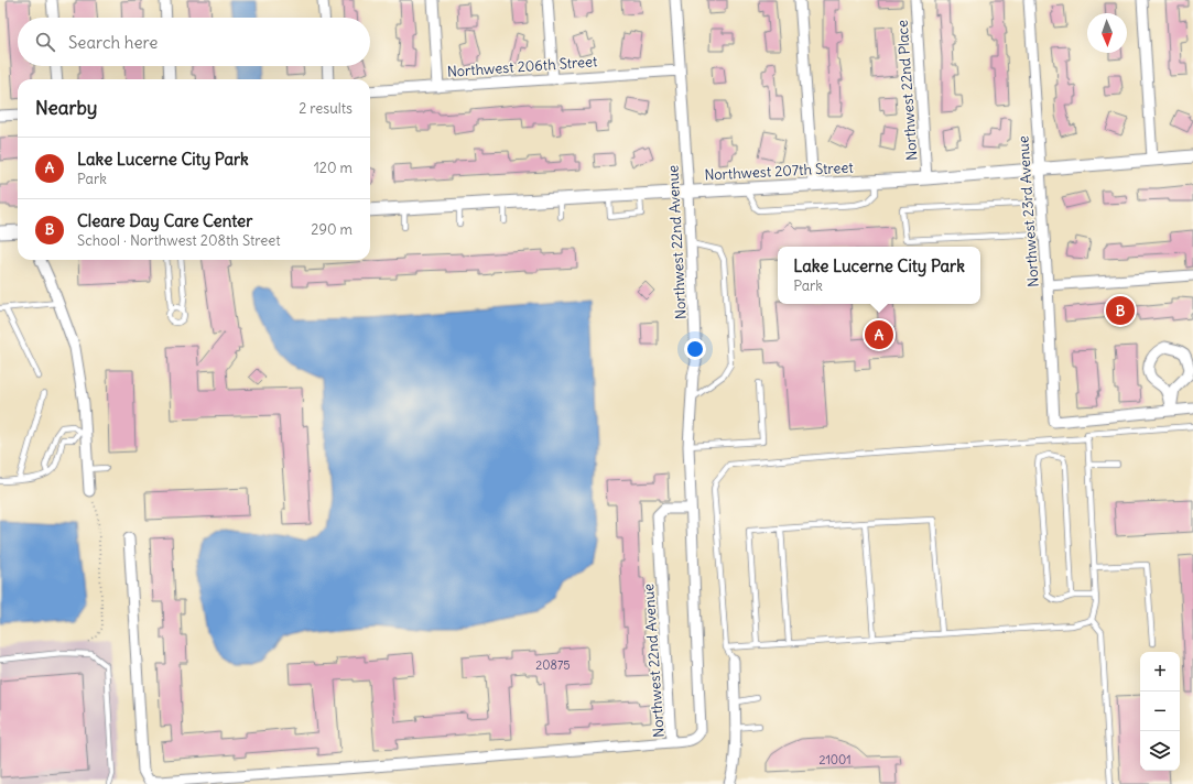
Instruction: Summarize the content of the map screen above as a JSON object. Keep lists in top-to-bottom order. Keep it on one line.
{"streets":{"street":["Northwest 206th Street","Northwest 22nd Place","Northwest 207th Street","Northwest 23rd Avenue","Northwest 22nd Avenue"]},"crossings":[["Northwest 206th Street","Northwest 22nd Avenue"],["Northwest 22nd Place","Northwest 207th Street"],["Northwest 207th Street","Northwest 23rd Avenue"],["Northwest 207th Street","Northwest 22nd Avenue"]],"house_numbers":["20875","21001"],"north":"bottom","page":{"search":"Search here","heading":["Nearby","2 results"],"list":[{"mark":"A","name":"Lake Lucerne City Park","note":"Park","value":"120 m"},{"mark":"B","name":"Cleare Day Care Center","note":"School · Northwest 208th Street","value":"290 m"}],"popup":["Lake Lucerne City Park","Park"],"pins":["B","A"],"map_buttons":["+","−"]}}
